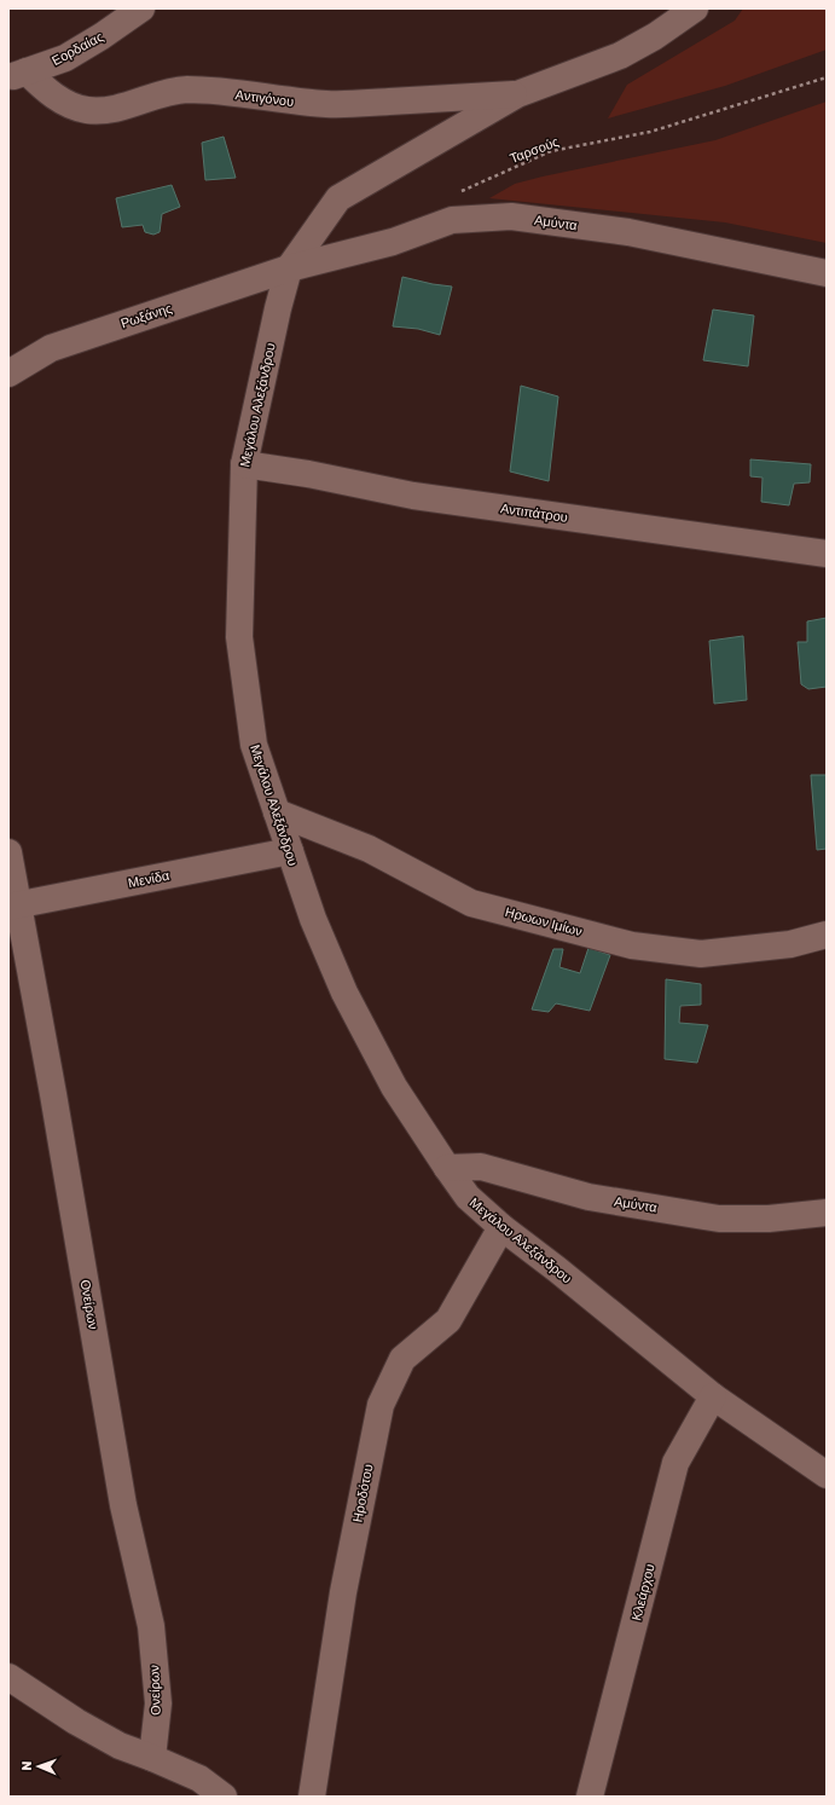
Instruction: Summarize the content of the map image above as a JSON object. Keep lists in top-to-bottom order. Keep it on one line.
{"streets":{"street":["Εορδαίας","Αντιγόνου","Αμύντα","Ρωξάνης","Μεγάλου Αλεξάνδρου","Αντιπάτρου","Μενίδα","Ηρωων Ιμίων","Ονείρων","Ηροδότου","Κλεάρχου"],"path":["Ταρσούς"]},"crossings":[["Εορδαίας","Αντιγόνου"],["Αντιγόνου","Μεγάλου Αλεξάνδρου"],["Αμύντα","Ρωξάνης"],["Αμύντα","Μεγάλου Αλεξάνδρου"],["Ρωξάνης","Μεγάλου Αλεξάνδρου"],["Μεγάλου Αλεξάνδρου","Αντιπάτρου"],["Μεγάλου Αλεξάνδρου","Μενίδα"],["Μεγάλου Αλεξάνδρου","Ηρωων Ιμίων"],["Μεγάλου Αλεξάνδρου","Ηροδότου"],["Μεγάλου Αλεξάνδρου","Κλεάρχου"],["Μενίδα","Ονείρων"]],"north":"left"}
